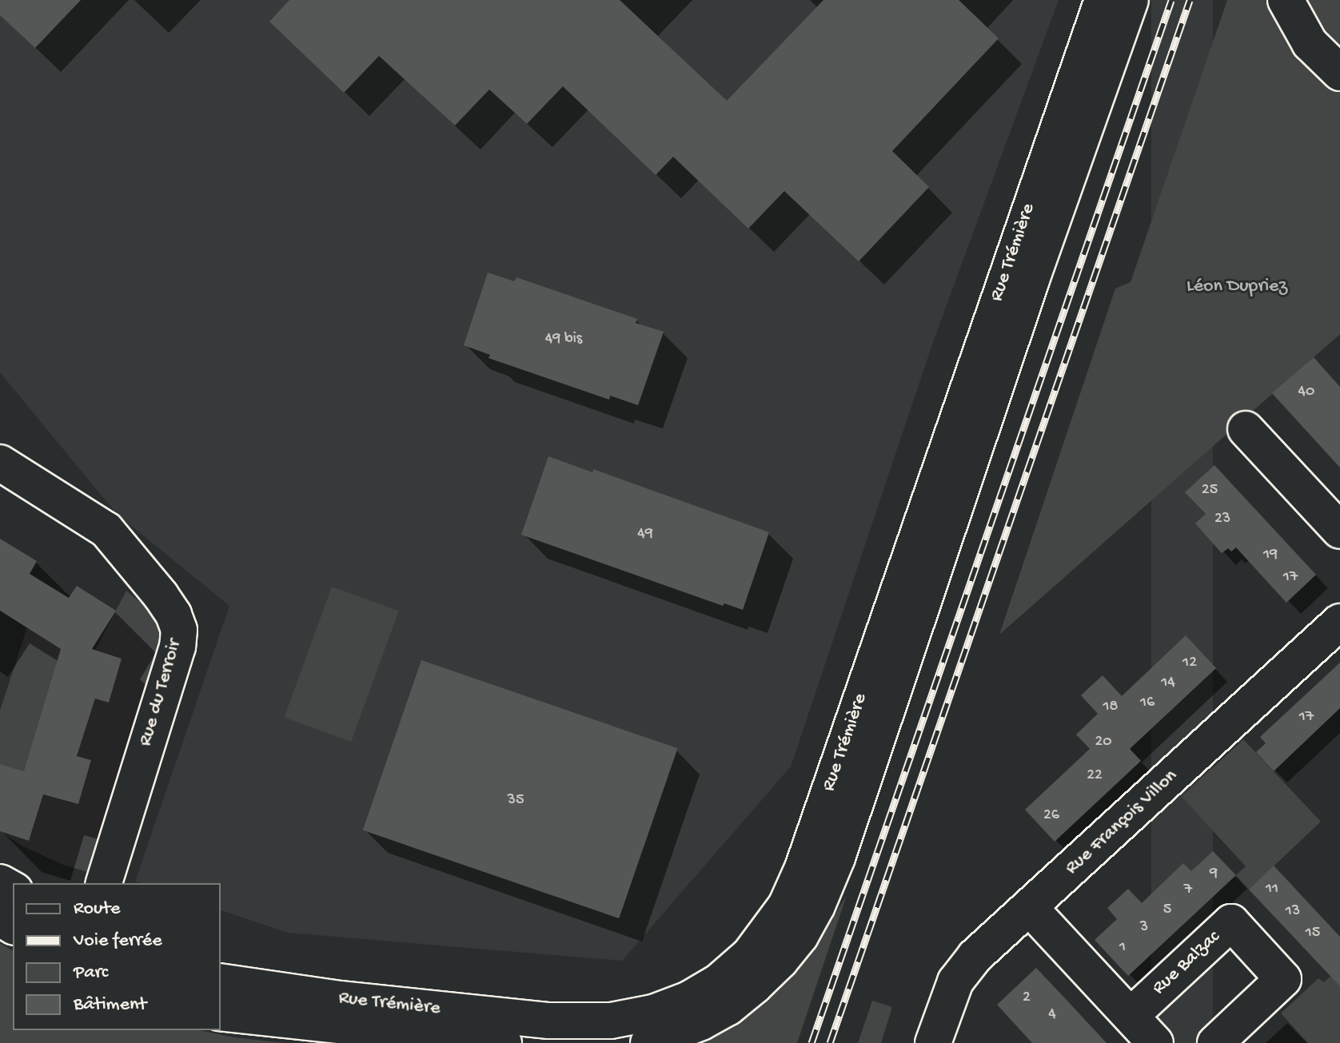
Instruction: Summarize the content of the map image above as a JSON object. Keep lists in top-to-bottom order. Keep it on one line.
{"streets":{"main road":["Rue Trémière","Rue du Terroir","Rue François Villon","Rue Balzac"]},"parks":["Léon Dupriez"],"house_numbers":["49 bis","40","25","23","49","19","17","12","14","16","18","17","20","22","35","26","9","11","7","5","13","3","15","1","2","4"],"legend":["Route","Voie ferrée","Parc","Bâtiment"]}
